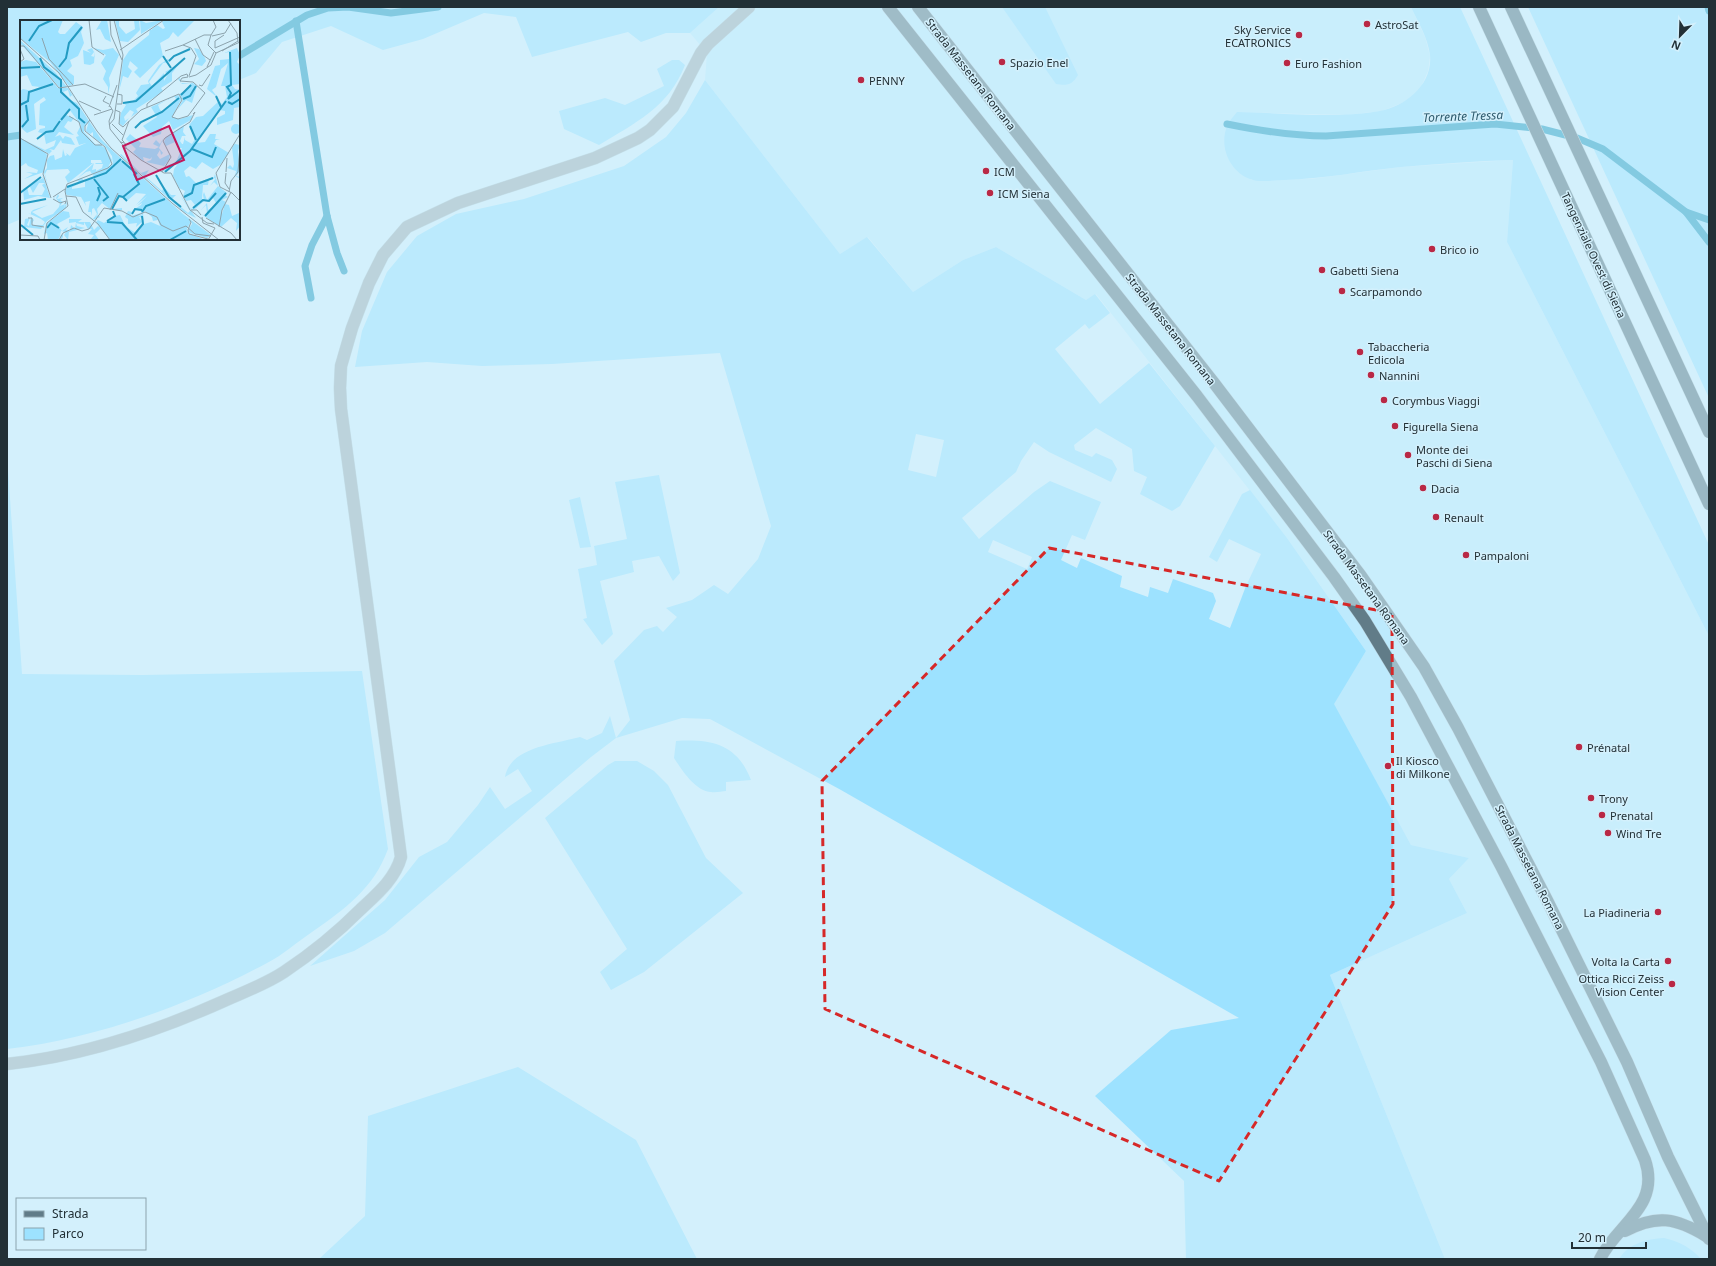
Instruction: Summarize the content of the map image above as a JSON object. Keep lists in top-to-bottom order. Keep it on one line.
{"streets":{"highway":["Tangenziale Ovest di Siena"],"main road":["Strada Massetana Romana"]},"water":["Torrente Tressa"],"places":["AstroSat","Sky Service ECATRONICS","Spazio Enel","Euro Fashion","PENNY","ICM","ICM Siena","Brico io","Gabetti Siena","Scarpamondo","Tabaccheria Edicola","Nannini","Corymbus Viaggi","Figurella Siena","Monte dei Paschi di Siena","Dacia","Renault","Pampaloni","Prénatal","Il Kiosco di Milkone","Trony","Prenatal","Wind Tre","La Piadineria","Volta la Carta","Ottica Ricci Zeiss Vision Center"],"legend":["Strada","Parco"],"scale_bar":"20 m","north":"bottom left"}
